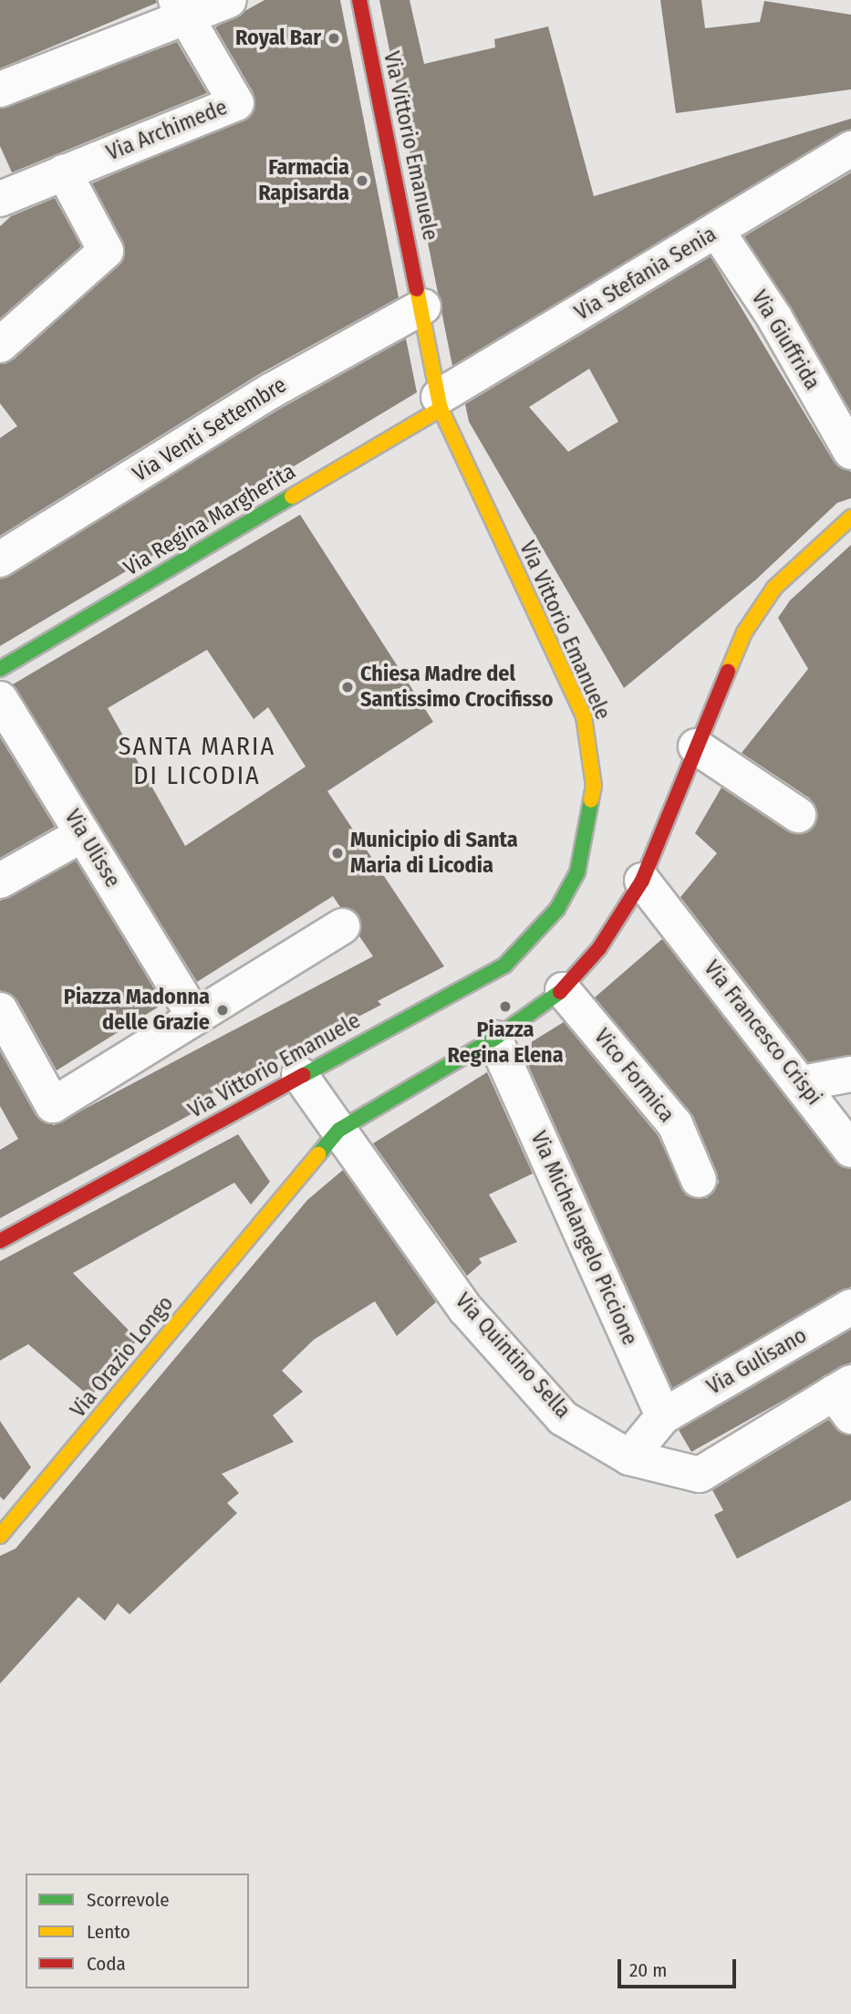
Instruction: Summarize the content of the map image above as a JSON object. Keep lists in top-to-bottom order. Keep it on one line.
{"streets":{"street":["Via Archimede","Via Vittorio Emanuele","Via Stefania Senia","Via Giuffrida","Via Venti Settembre","Via Regina Margherita","Via Ulisse","Via Francesco Crispi","Vico Formica","Via Michelangelo Piccione","Via Quintino Sella","Via Orazio Longo","Via Gulisano"]},"crossings":[["Via Vittorio Emanuele","Via Stefania Senia"],["Via Vittorio Emanuele","Via Venti Settembre"],["Via Vittorio Emanuele","Via Regina Margherita"],["Via Vittorio Emanuele","Via Quintino Sella"],["Via Stefania Senia","Via Giuffrida"],["Via Stefania Senia","Via Regina Margherita"],["Via Francesco Crispi","Via Orazio Longo"],["Vico Formica","Via Orazio Longo"],["Via Michelangelo Piccione","Via Orazio Longo"],["Via Michelangelo Piccione","Via Gulisano"],["Via Quintino Sella","Via Orazio Longo"]],"districts":["SANTA MARIA DI LICODIA"],"places":["Royal Bar","Farmacia Rapisarda","Chiesa Madre del Santissimo Crocifisso","Municipio di Santa Maria di Licodia","Piazza Regina Elena","Piazza Madonna delle Grazie"],"legend":["Scorrevole","Lento","Coda"],"scale_bar":"20 m"}
